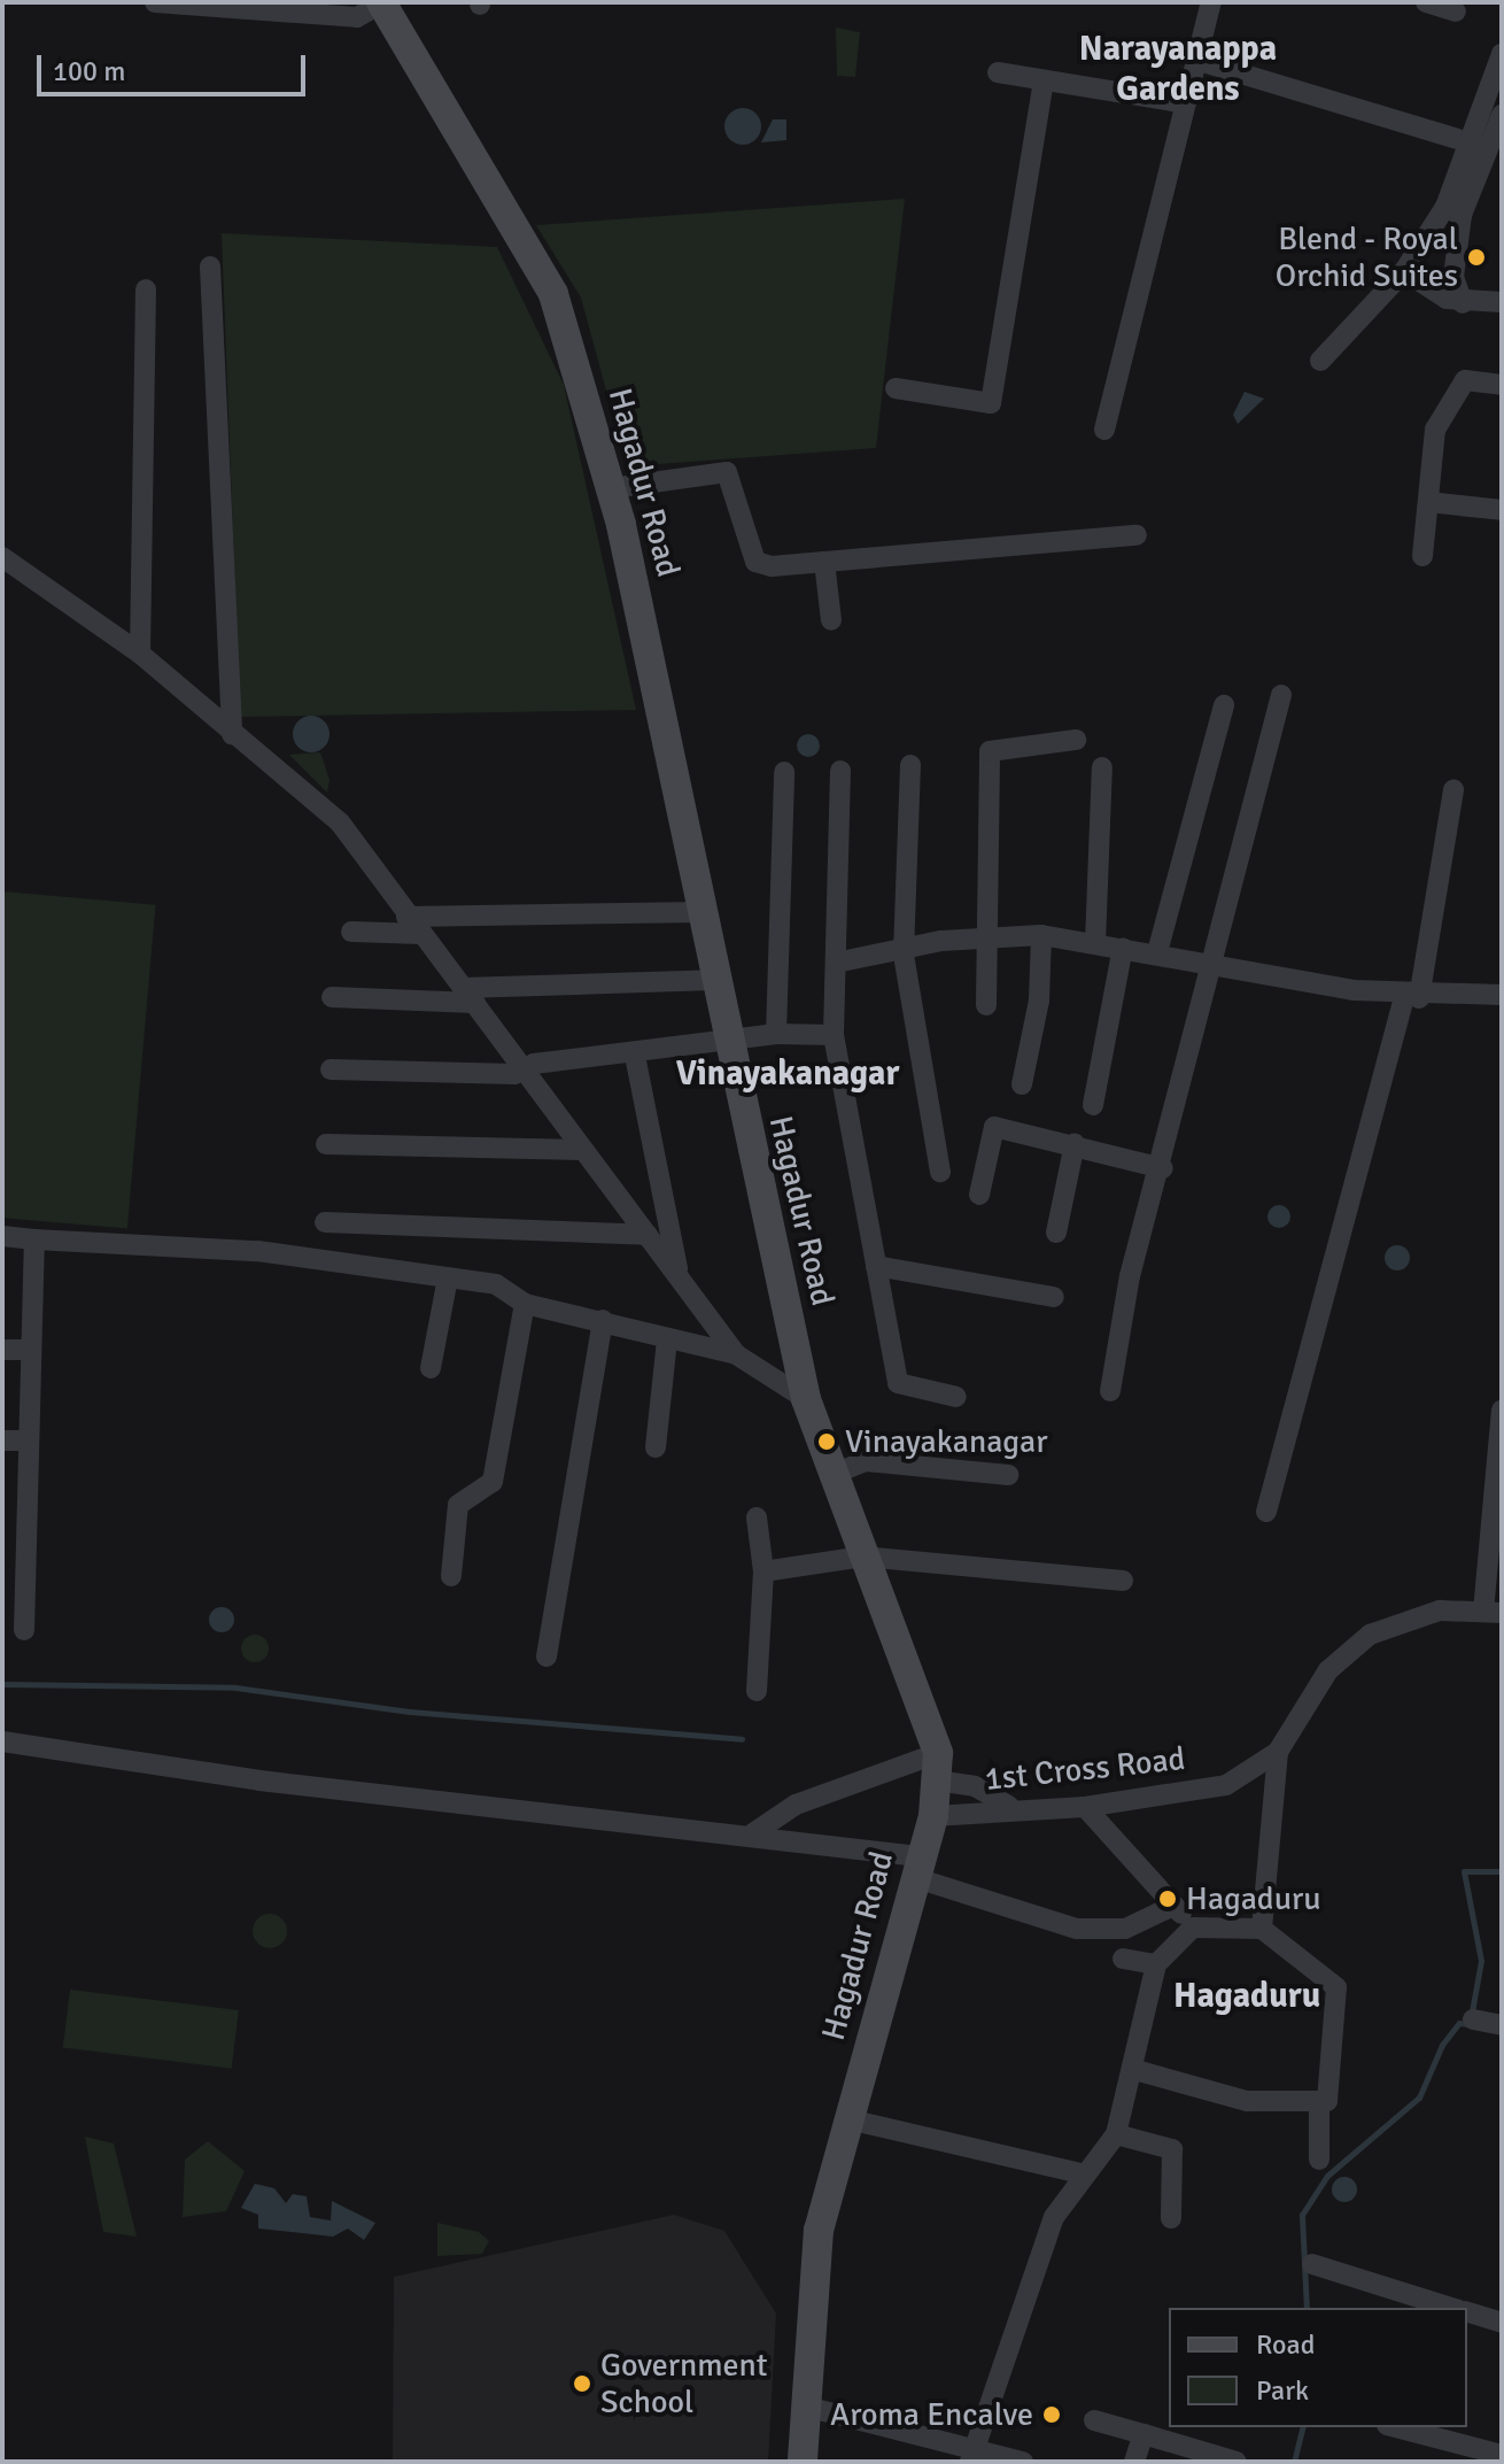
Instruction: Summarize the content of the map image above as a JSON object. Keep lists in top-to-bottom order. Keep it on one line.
{"streets":{"street":["Hagadur Road","1st Cross Road"]},"crossings":[["Hagadur Road","1st Cross Road"]],"districts":["Narayanappa Gardens","Vinayakanagar","Hagaduru"],"places":["Blend - Royal Orchid Suites","Vinayakanagar","Hagaduru","Government School","Aroma Encalve"],"legend":["Road","Park"],"scale_bar":"100 m"}
